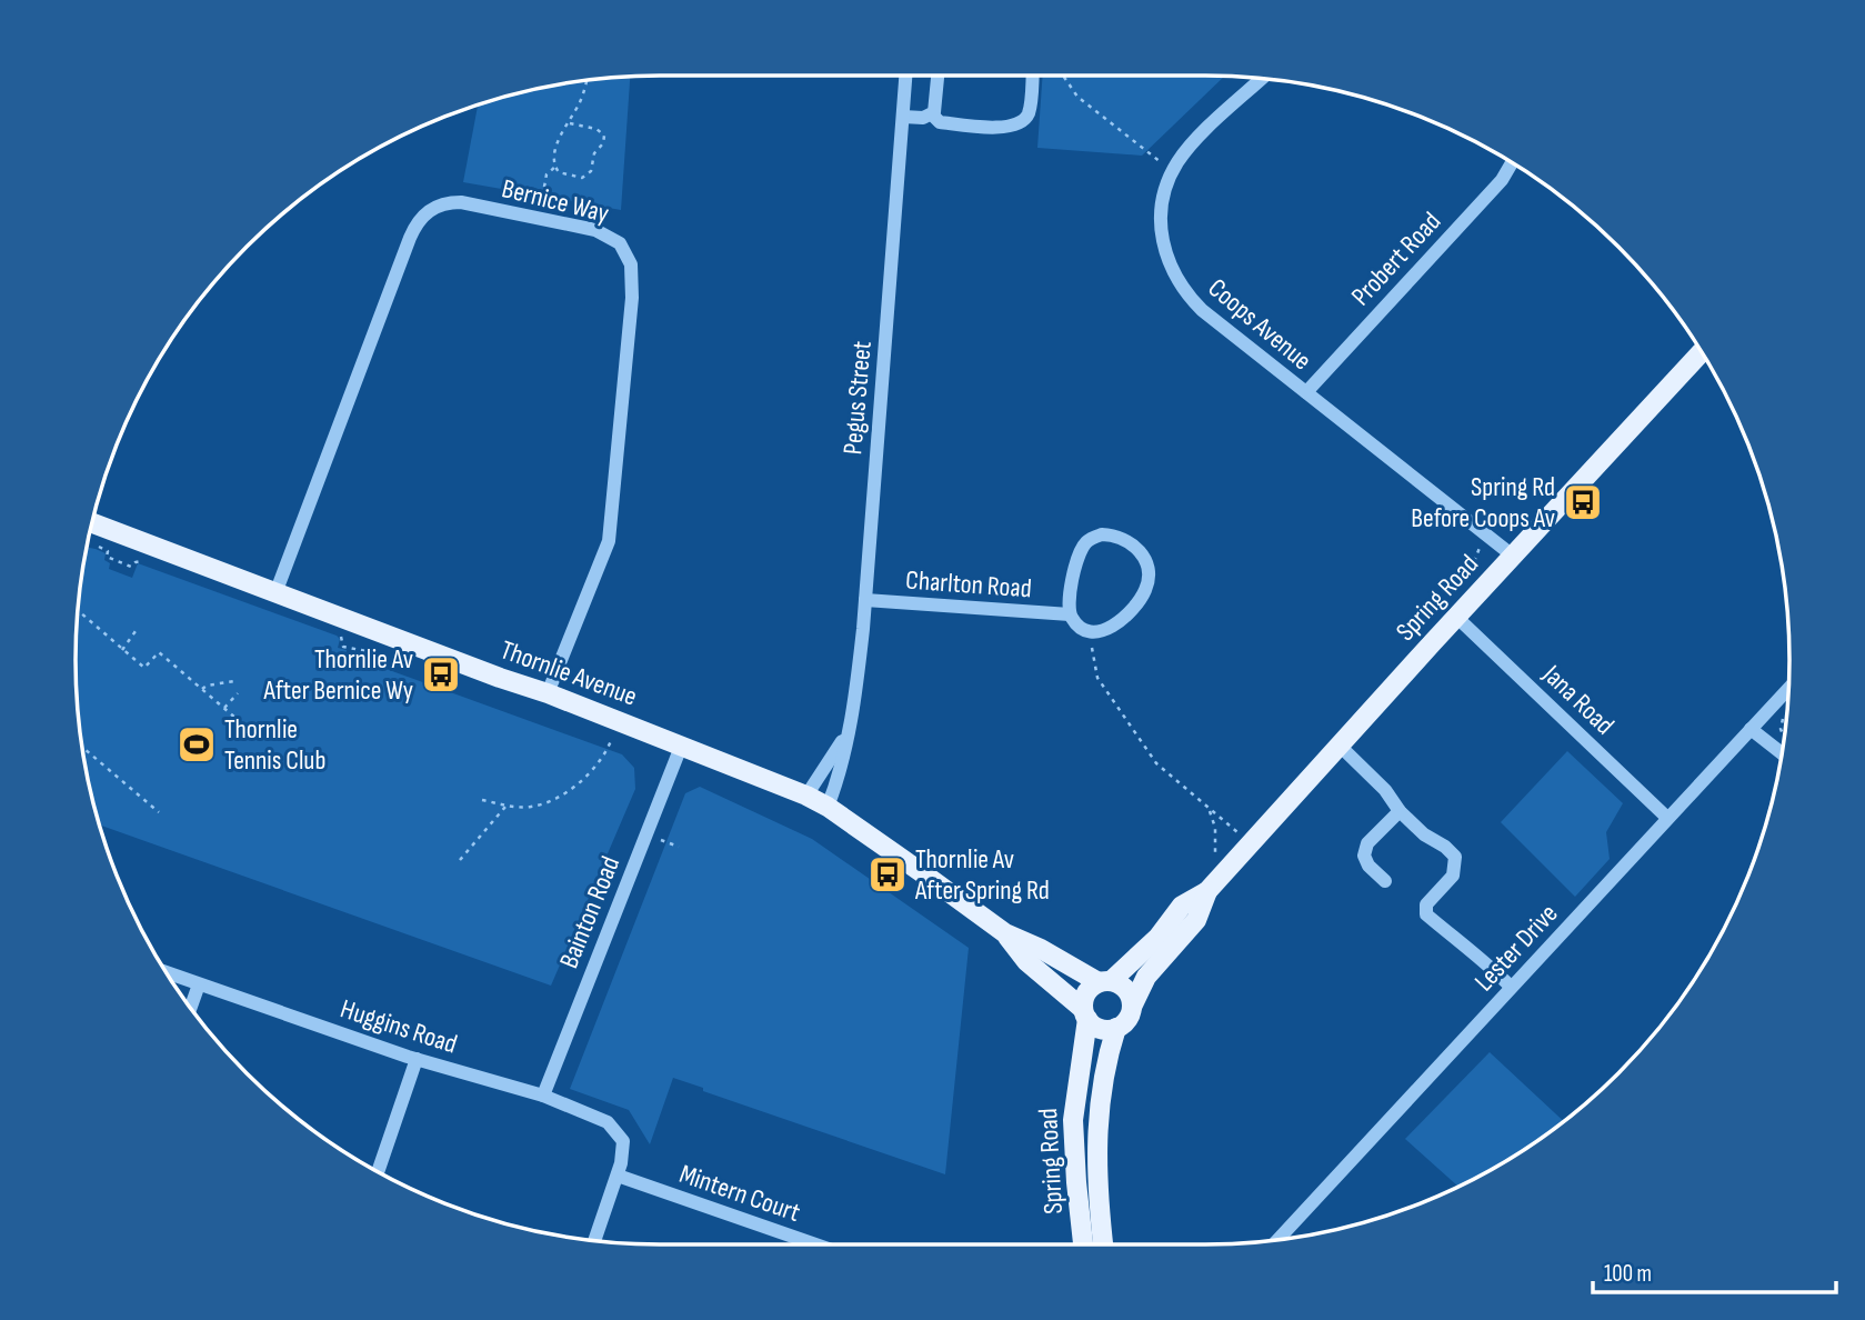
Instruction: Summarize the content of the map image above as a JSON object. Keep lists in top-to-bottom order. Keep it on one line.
{"streets":{"main road":["Spring Road","Thornlie Avenue"],"street":["Bernice Way","Probert Road","Coops Avenue","Pegus Street","Charlton Road","Jana Road","Bainton Road","Lester Drive","Huggins Road","Mintern Court"]},"crossings":[["Bernice Way","Thornlie Avenue"],["Probert Road","Coops Avenue"],["Coops Avenue","Spring Road"],["Pegus Street","Charlton Road"],["Pegus Street","Thornlie Avenue"],["Spring Road","Thornlie Avenue"],["Spring Road","Jana Road"],["Thornlie Avenue","Bainton Road"],["Jana Road","Lester Drive"],["Bainton Road","Huggins Road"],["Huggins Road","Mintern Court"]],"places":{"bus stop":["Spring Rd Before Coops Av","Thornlie Av After Bernice Wy","Thornlie Av After Spring Rd"],"sports":["Thornlie Tennis Club"]},"scale_bar":"100 m"}
